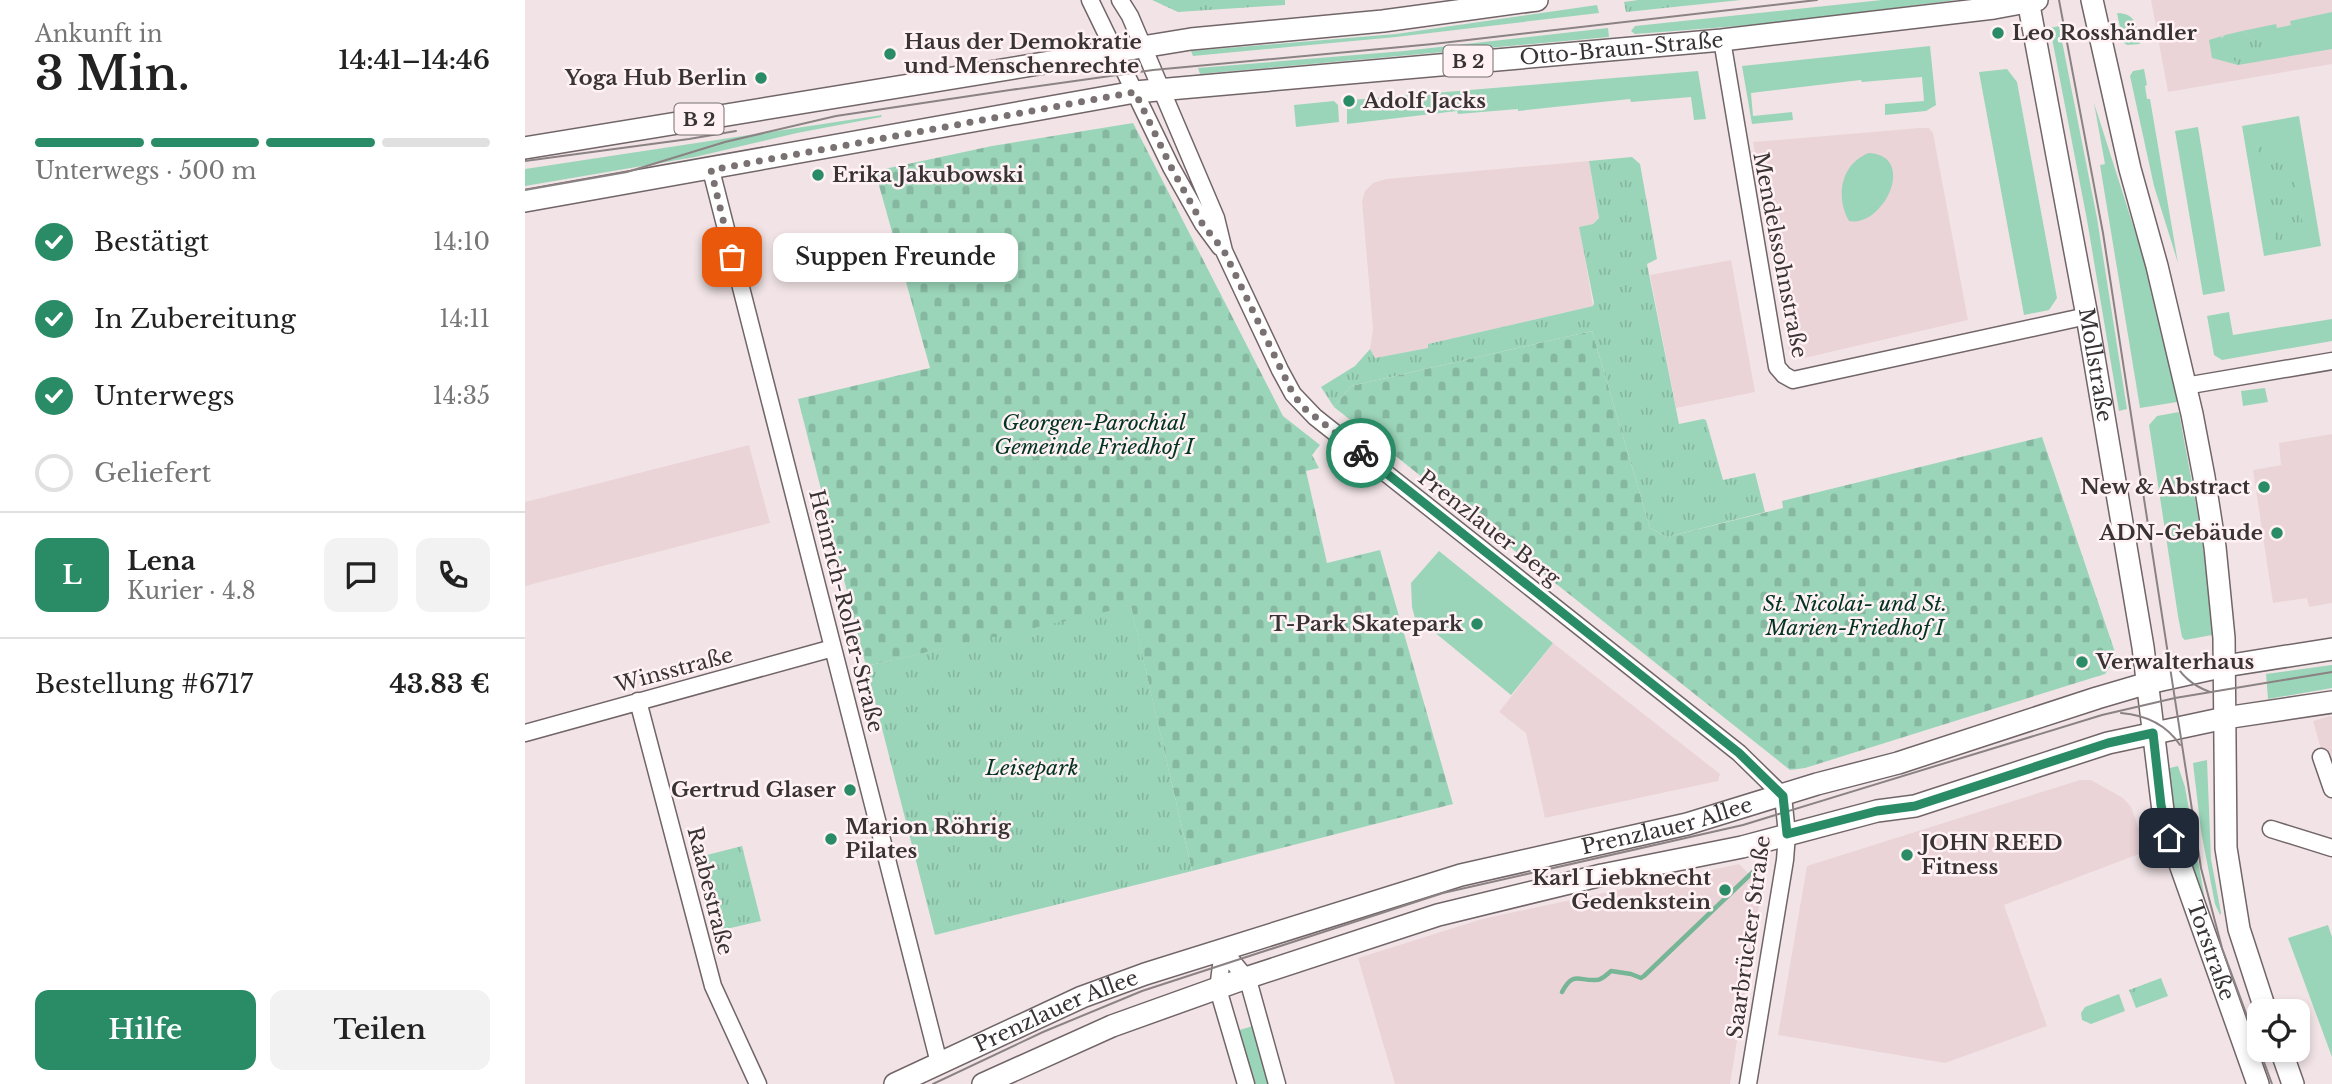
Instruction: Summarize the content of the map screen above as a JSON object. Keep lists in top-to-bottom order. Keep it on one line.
{"streets":{"main road":["Otto-Braun-Straße","B 2","Mollstraße","Prenzlauer Allee","Torstraße"],"street":["Mendelssohnstraße","Prenzlauer Berg","Heinrich-Roller-Straße","Winsstraße","Raabestraße","Saarbrücker Straße"]},"crossings":[["Otto-Braun-Straße","B 2"],["Otto-Braun-Straße","Mendelssohnstraße"],["Otto-Braun-Straße","Mollstraße"],["Otto-Braun-Straße","Prenzlauer Berg"],["B 2","Prenzlauer Berg"],["B 2","Heinrich-Roller-Straße"],["Mendelssohnstraße","Mollstraße"],["Mollstraße","Prenzlauer Allee"],["Mollstraße","Torstraße"],["Prenzlauer Berg","Prenzlauer Allee"],["Prenzlauer Berg","Saarbrücker Straße"],["Heinrich-Roller-Straße","Winsstraße"],["Heinrich-Roller-Straße","Prenzlauer Allee"],["Winsstraße","Raabestraße"],["Prenzlauer Allee","Saarbrücker Straße"],["Prenzlauer Allee","Torstraße"]],"parks":["Georgen-Parochial Gemeinde Friedhof I","St. Nicolai- und St. Marien-Friedhof I","Leisepark"],"places":["Leo Rosshändler","Haus der Demokratie und Menschenrechte","Yoga Hub Berlin","Adolf Jacks","Erika Jakubowski","Suppen Freunde","New & Abstract","ADN-Gebäude","T-Park Skatepark","Verwalterhaus","Gertrud Glaser","Marion Röhrig Pilates","JOHN REED Fitness","Karl Liebknecht Gedenkstein"],"page":{"heading":["3 Min.","Ankunft in","14:41–14:46"],"panel":["Lena","Kurier · 4.8","Bestellung #6717","43.83 €"],"bar":"Unterwegs · 500 m","list":[["Bestätigt","14:10"],["In Zubereitung","14:11"],["Unterwegs","14:35"],"Geliefert"],"bubble":"Suppen Freunde","round":"L","buttons":["Hilfe","Teilen"]}}
